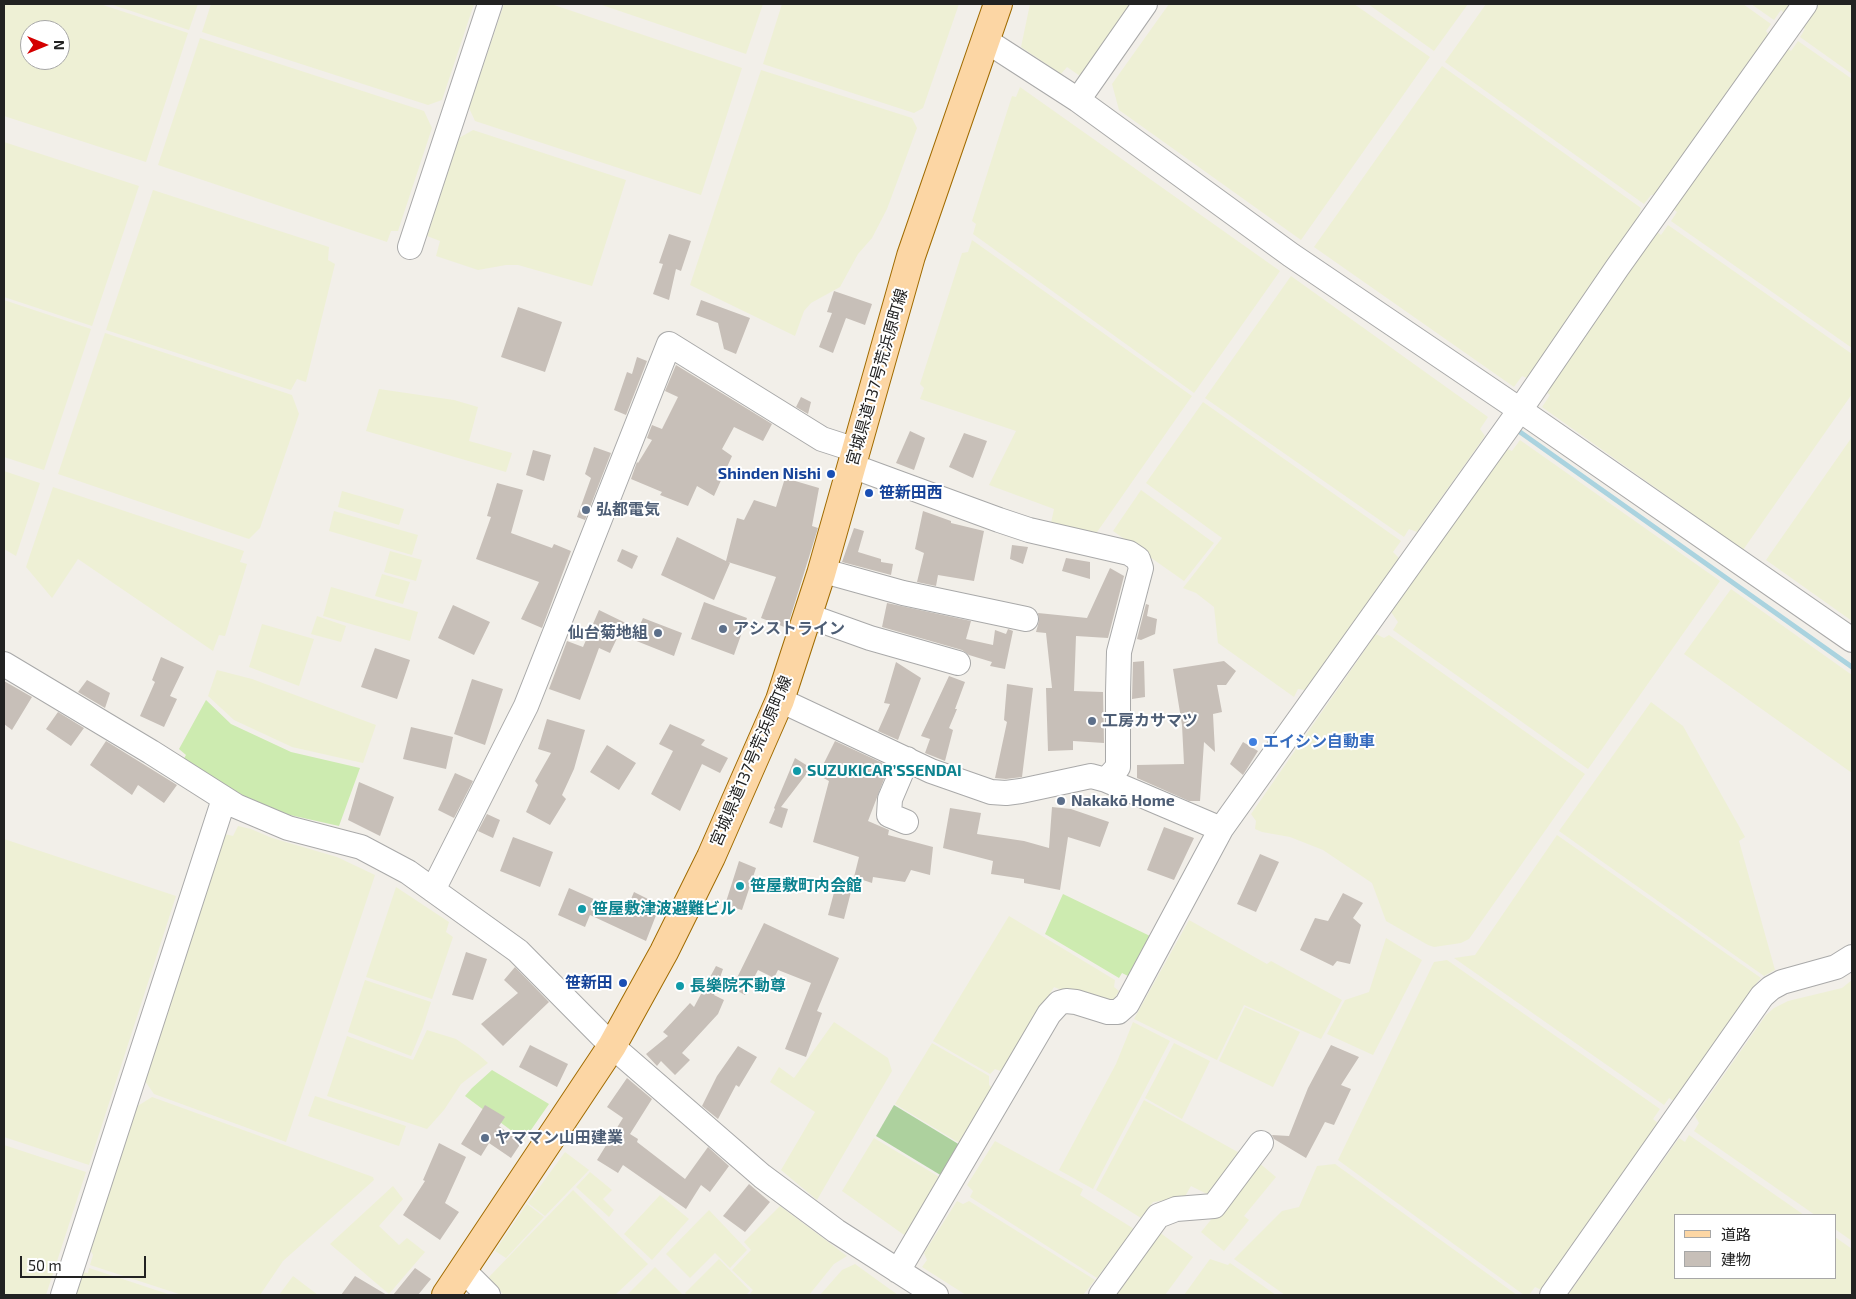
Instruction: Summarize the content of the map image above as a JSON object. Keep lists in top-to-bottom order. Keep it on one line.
{"streets":{"main road":["宮城県道137号荒浜原町線"]},"places":["Shinden Nishi","笹新田西","弘都電気","アシストライン","仙台菊地組","工房カサマツ","エイシン自動車","SUZUKICAR’SSENDAI","Nakakō Home","笹屋敷町内会館","笹屋敷津波避難ビル","笹新田","長樂院不動尊","ヤママン山田建業"],"legend":["道路","建物"],"scale_bar":"50 m","north":"right"}
